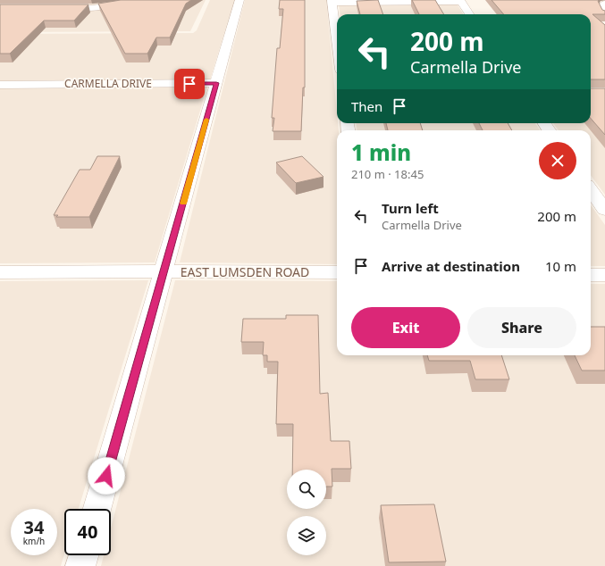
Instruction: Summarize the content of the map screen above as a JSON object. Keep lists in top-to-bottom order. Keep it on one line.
{"streets":{"street":["CARMELLA DRIVE","EAST LUMSDEN ROAD"]},"page":{"turn":["200 m","Carmella Drive"],"then":"Then","heading":["1 min","210 m · 18:45"],"list":[{"name":"Turn left","note":"Carmella Drive","value":"200 m"},{"name":"Arrive at destination","value":"10 m"}],"buttons":["Exit","Share"],"speed":"34 km/h","limit":"40"}}
